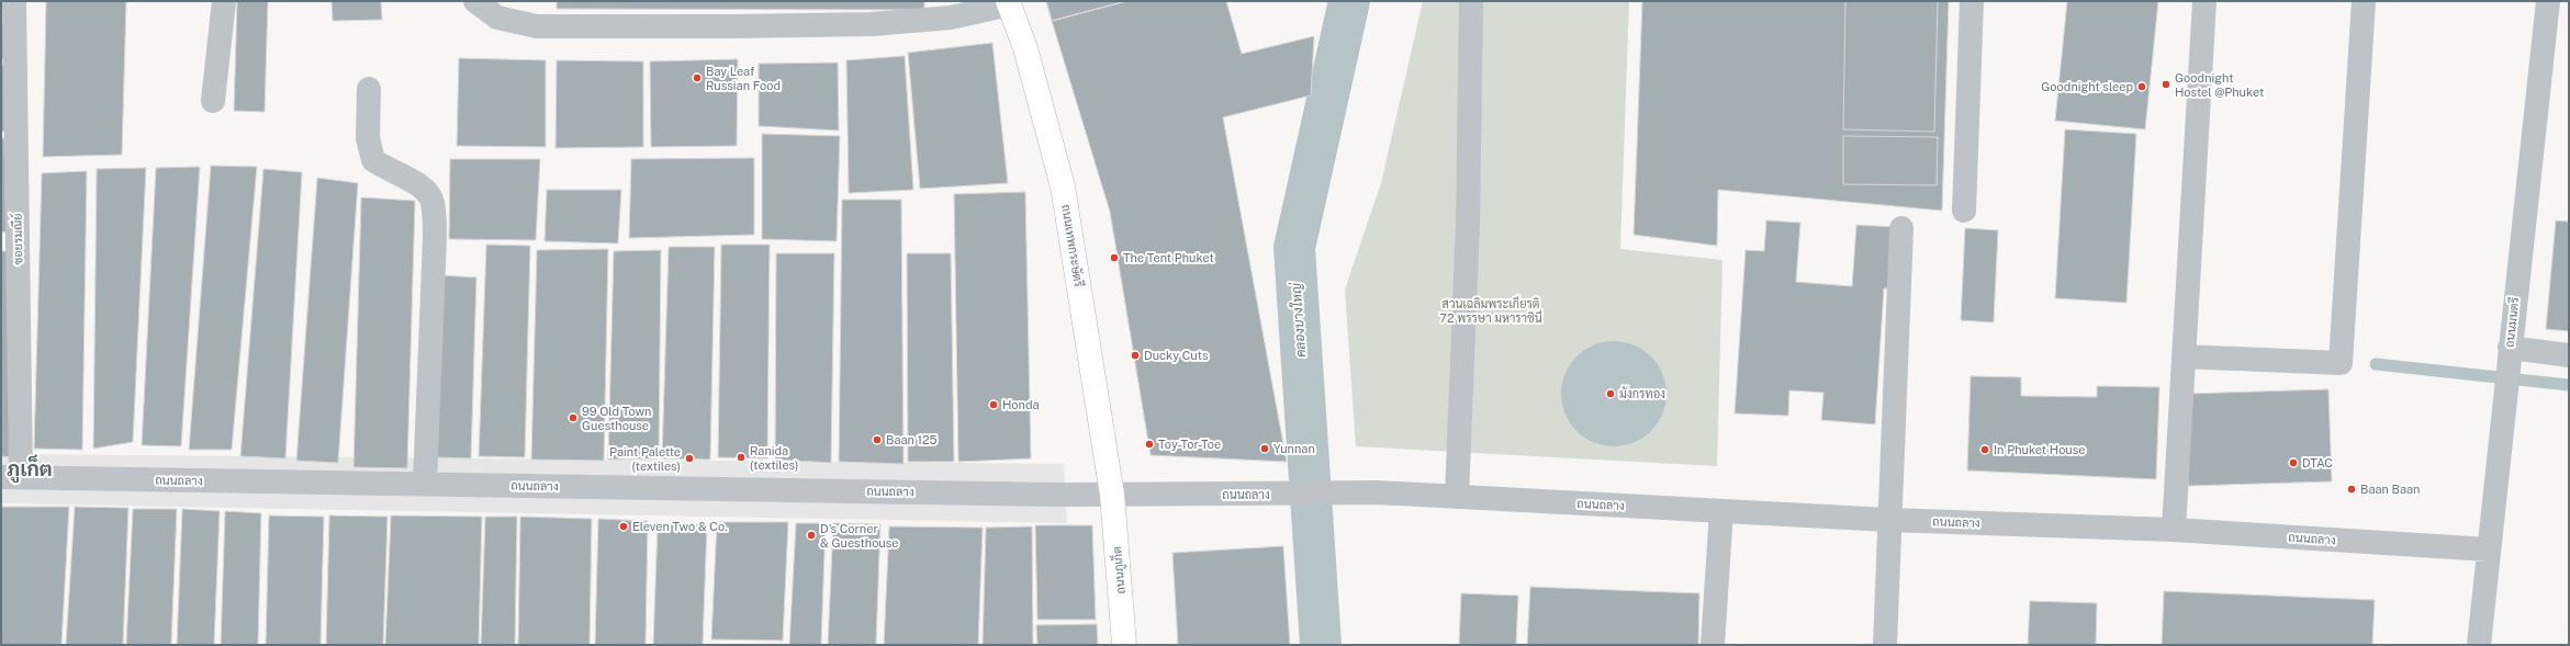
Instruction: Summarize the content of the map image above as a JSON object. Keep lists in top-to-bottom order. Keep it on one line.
{"streets":{"main road":["ถนนเทพกระษัตรี","ถนนภูเก็ต"],"street":["ซอยรมณีย์","ถนนมนตรี","ถนนถลาง"]},"crossings":[["ซอยรมณีย์","ถนนถลาง"],["ถนนเทพกระษัตรี","ถนนถลาง"],["ถนนเทพกระษัตรี","ถนนภูเก็ต"],["ถนนมนตรี","ถนนถลาง"],["ถนนถลาง","ถนนภูเก็ต"]],"districts":["ภูเก็ต"],"water":["คลองบางใหญ่"],"parks":["สวนเฉลิมพระเกียรติ 72 พรรษา มหาราชินี"],"places":["Bay Leaf Russian Food","Goodnight Hostel @Phuket","Goodnight sleep","The Tent Phuket","Ducky Cuts","มังกรทอง","Honda","99 Old Town Guesthouse","Baan 125","Toy-Tor-Toe","Yunnan","In Phuket House","Ranida (textiles)","Paint Palette (textiles)","DTAC","Baan Baan","Eleven Two & Co.","D's Corner & Guesthouse"]}
